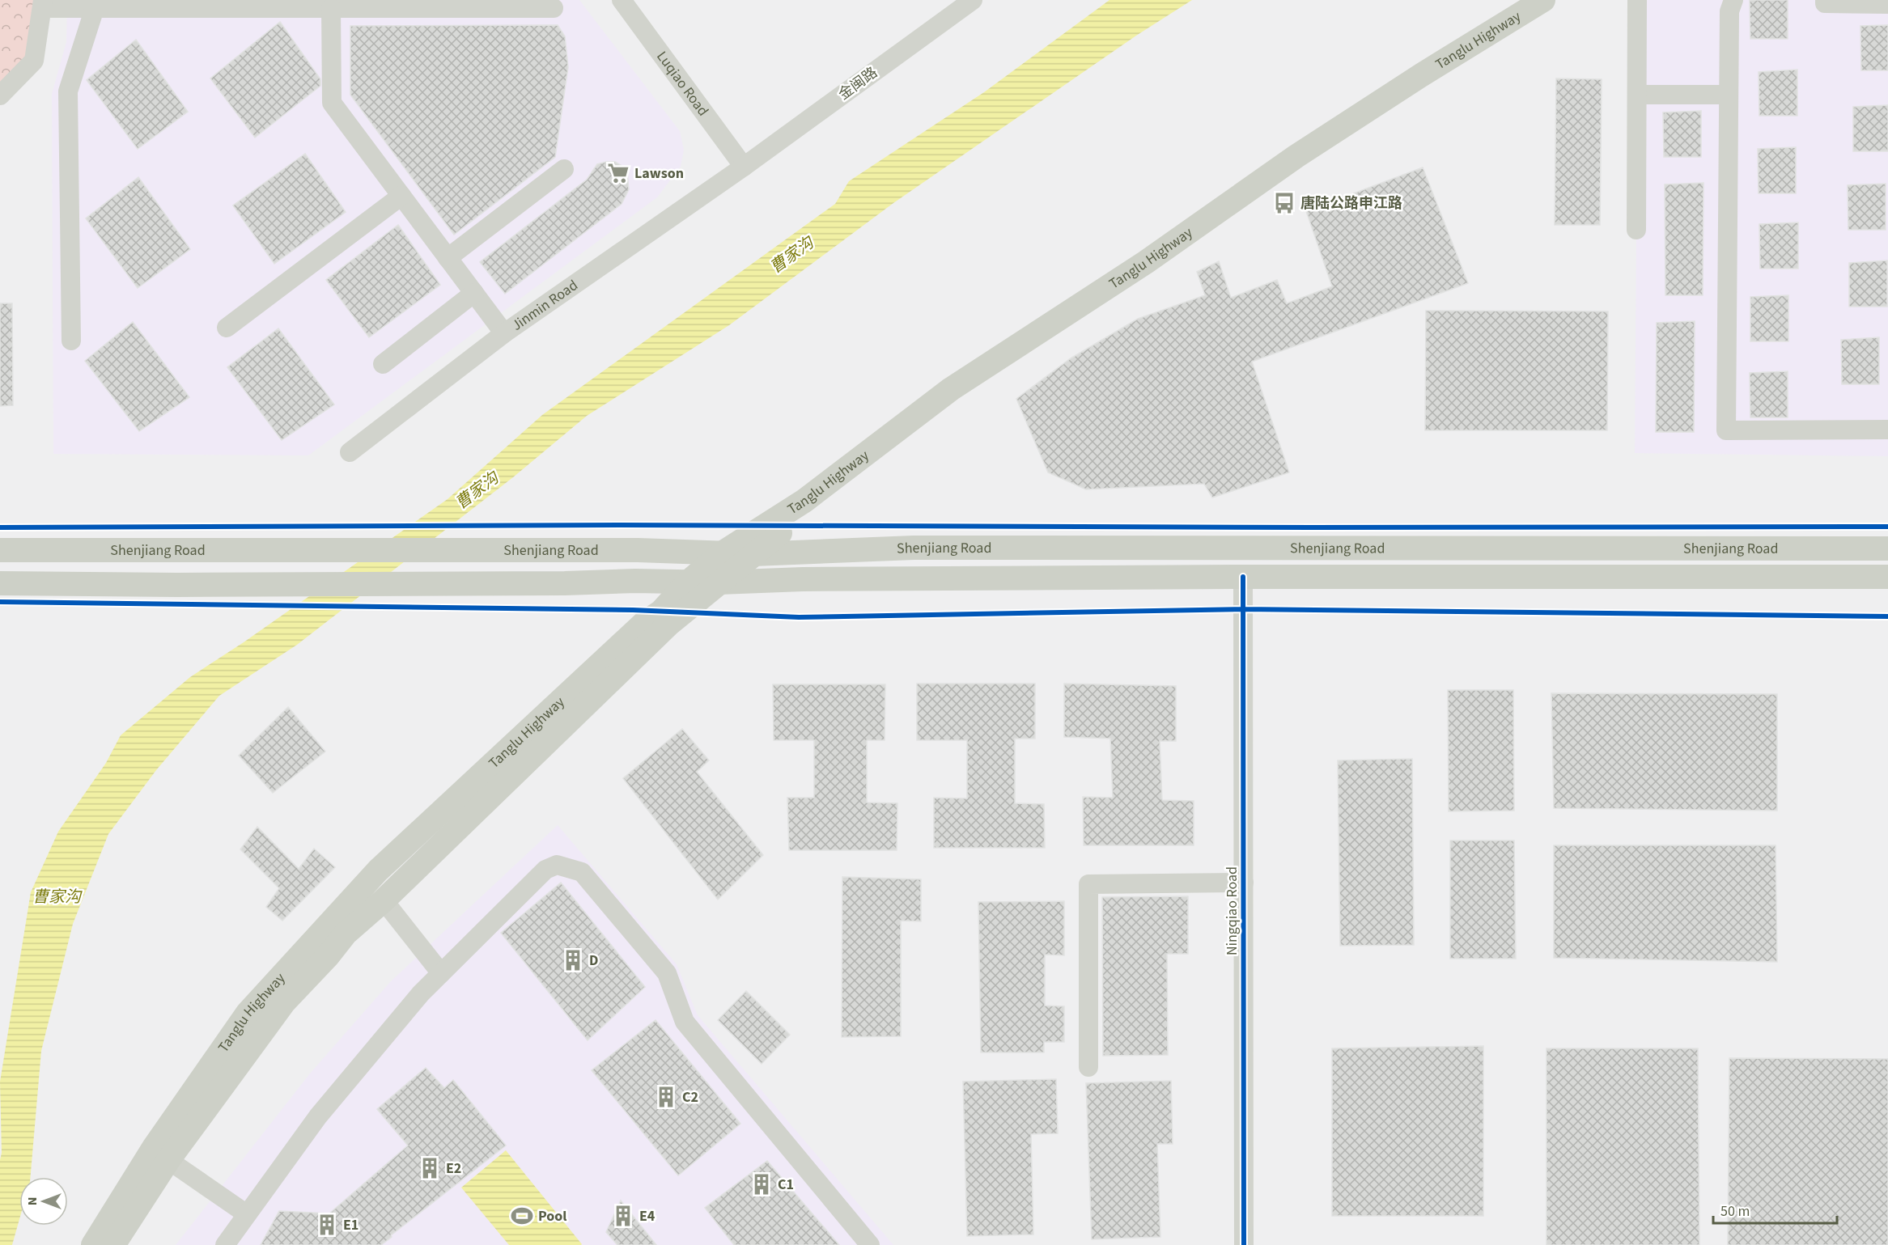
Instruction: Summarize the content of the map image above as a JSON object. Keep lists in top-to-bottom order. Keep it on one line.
{"streets":{"main road":["Tanglu Highway","Shenjiang Road"],"street":["Luqiao Road","金闽路","Jinmin Road","Ningqiao Road"]},"crossings":[["Tanglu Highway","Shenjiang Road"],["Luqiao Road","金闽路"],["Luqiao Road","Jinmin Road"],["金闽路","Jinmin Road"],["Shenjiang Road","Ningqiao Road"]],"water":["曹家沟"],"places":{"supermarket":["Lawson"],"bus stop":["唐陆公路申江路"],"building":["D","C2","E2","C1","E4","E1"],"sports":["Pool"]},"scale_bar":"50 m","north":"left"}
